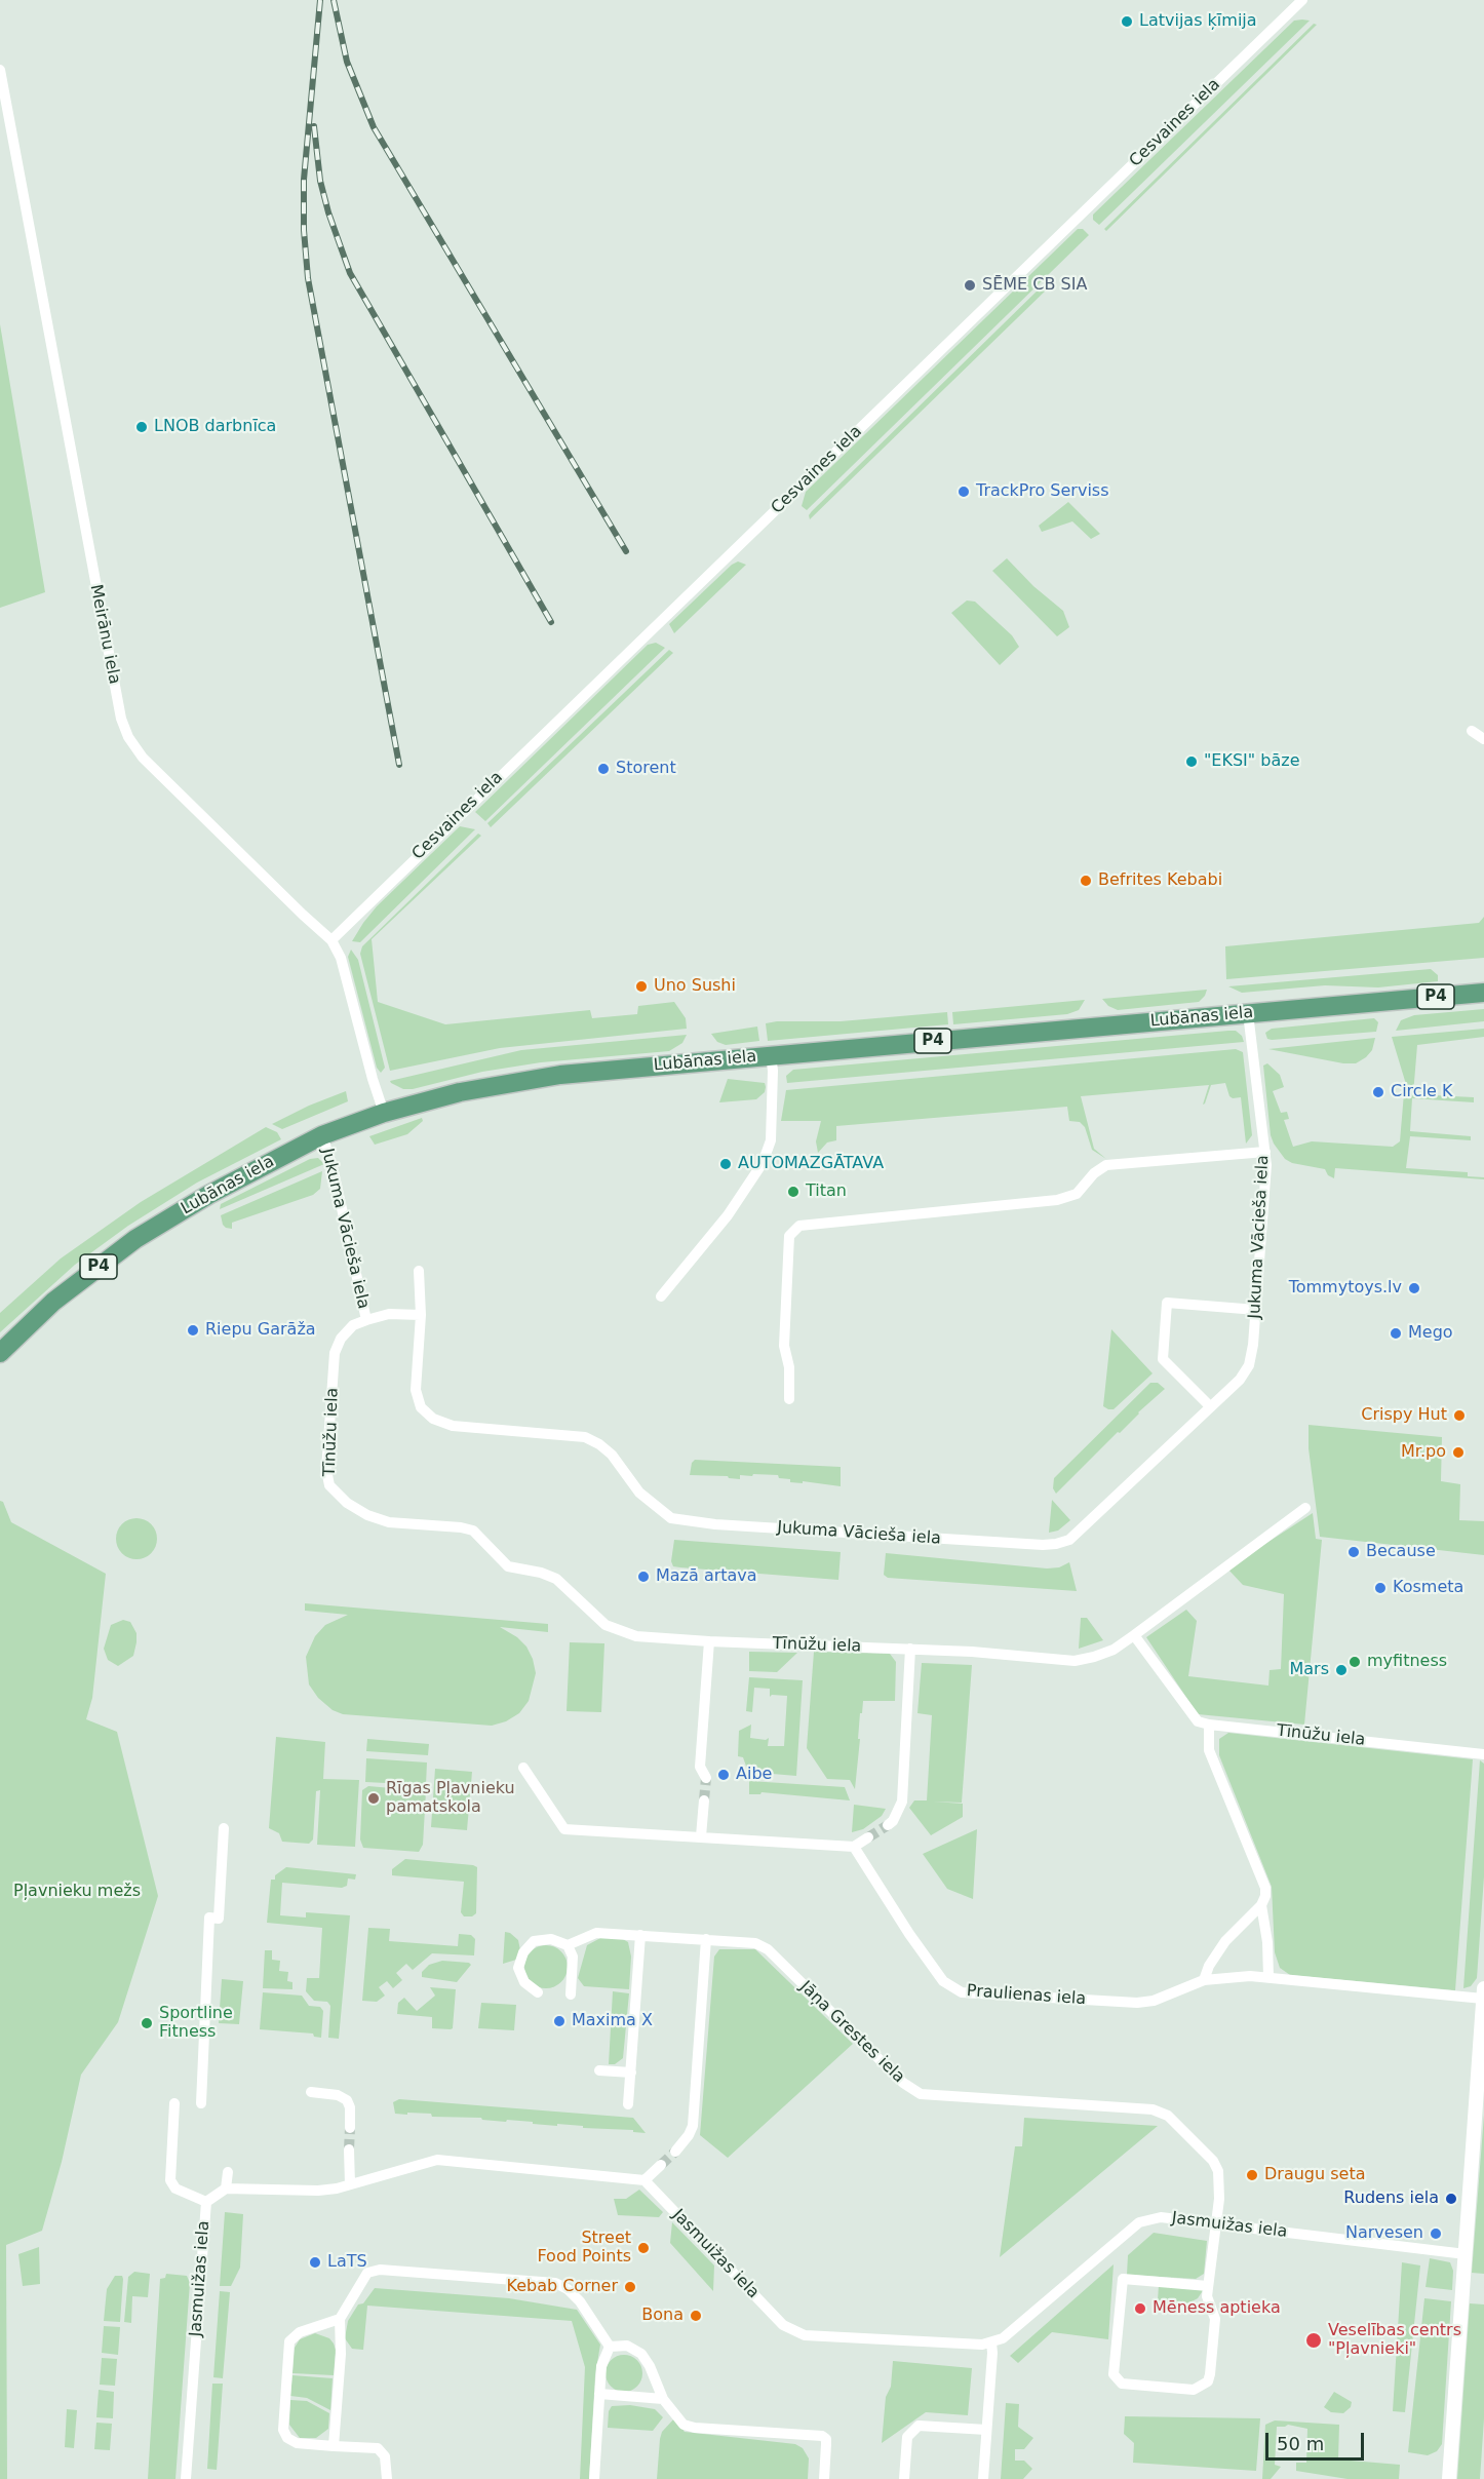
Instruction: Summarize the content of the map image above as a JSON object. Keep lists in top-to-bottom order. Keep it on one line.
{"streets":{"main road":["P4","Lubānas iela"],"street":["Cesvaines iela","Meirānu iela","Jukuma Vācieša iela","Tīnūžu iela","Praulienas iela","Jāņa Grestes iela","Jasmuižas iela"]},"crossings":[["Cesvaines iela","Meirānu iela"],["Meirānu iela","Lubānas iela"],["Lubānas iela","Jukuma Vācieša iela"],["Jukuma Vācieša iela","Tīnūžu iela"],["Jāņa Grestes iela","Jasmuižas iela"]],"parks":["Pļavnieku mežs"],"places":["Latvijas ķīmija","SĒME CB SIA","LNOB darbnīca","TrackPro Serviss","\"EKSI\" bāze","Storent","Befrites Kebabi","Uno Sushi","Circle K","AUTOMAZGĀTAVA","Titan","Tommytoys.lv","Riepu Garāža","Mego","Crispy Hut","Mr.po","Because","Mazā artava","Kosmeta","myfitness","Mars","Aibe","Rīgas Pļavnieku pamatskola","Maxima X","Sportline Fitness","Draugu seta","Rudens iela","Narvesen","Street Food Points","LaTS","Kebab Corner","Mēness aptieka","Bona","Veselības centrs \"Pļavnieki\""],"scale_bar":"50 m"}
